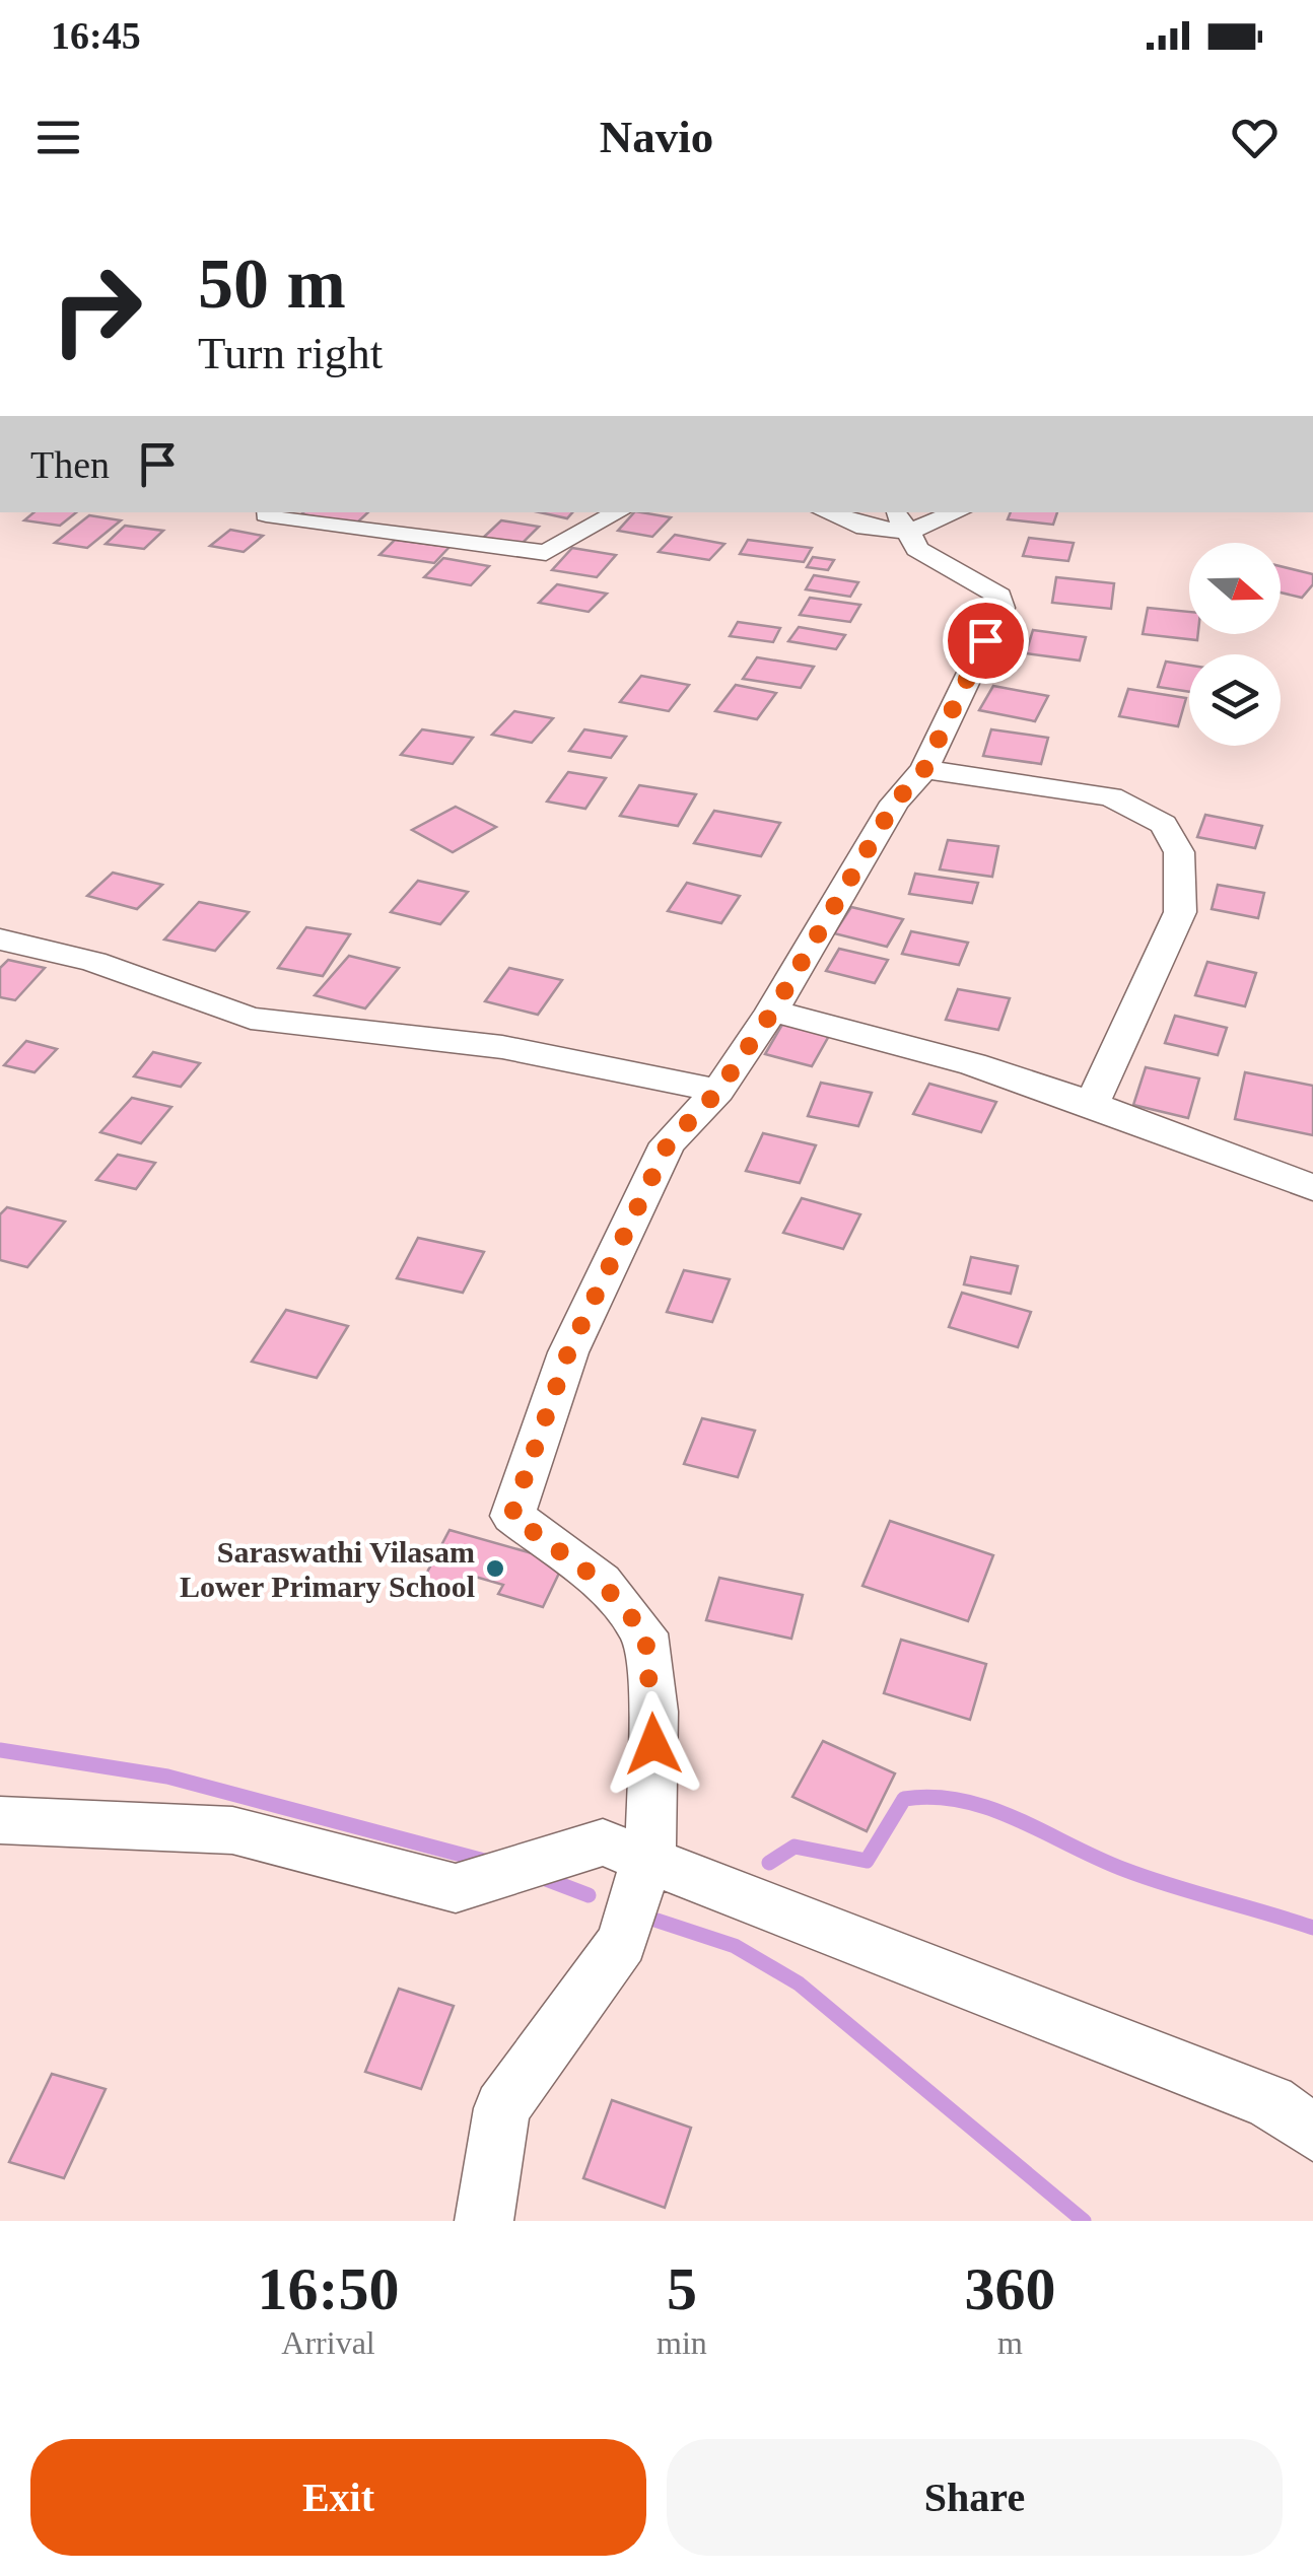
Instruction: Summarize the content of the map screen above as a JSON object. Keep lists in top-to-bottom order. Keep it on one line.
{"places":["Saraswathi Vilasam Lower Primary School"],"north":"right","page":{"status":"16:45","header":"Navio","turn":["50 m","Turn right"],"then":"Then","eta":["16:50","Arrival","5","min","360","m"],"buttons":["Exit","Share"]}}
